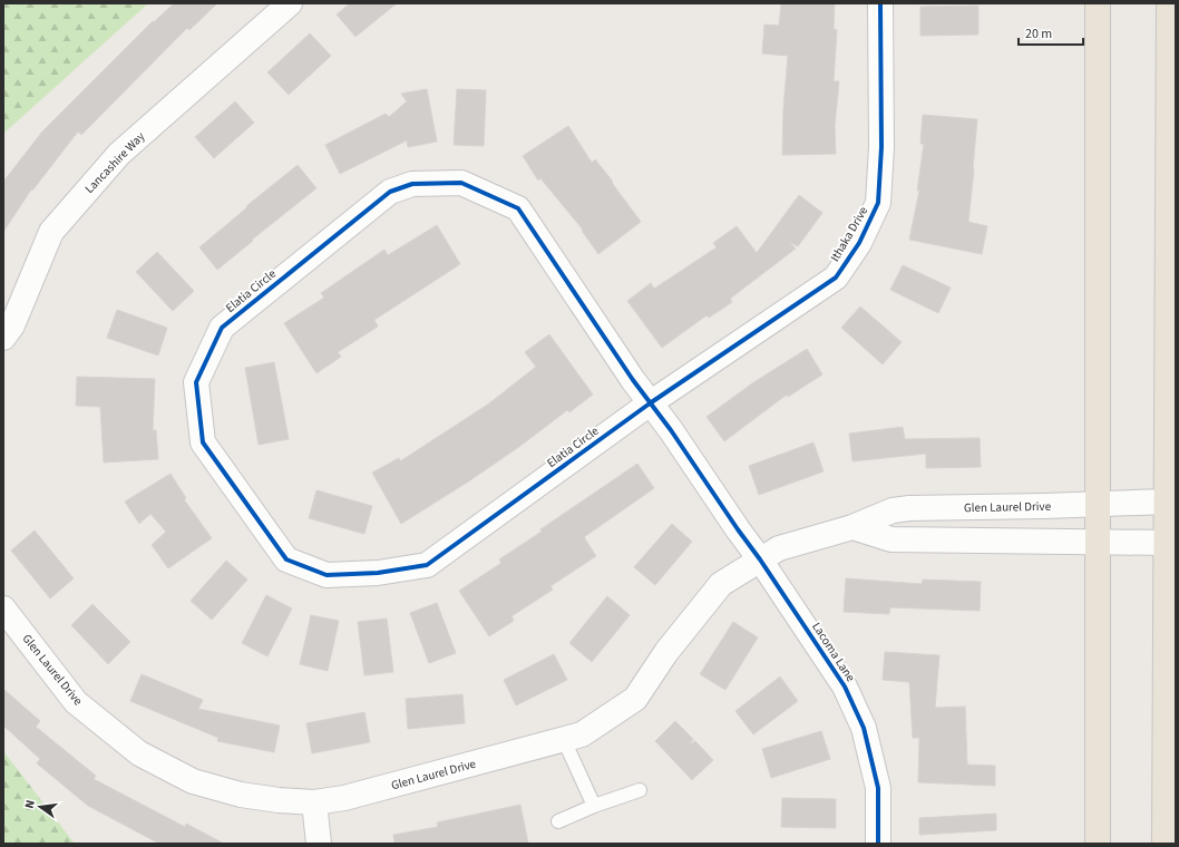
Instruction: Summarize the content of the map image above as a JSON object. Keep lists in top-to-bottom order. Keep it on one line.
{"streets":{"street":["Lancashire Way","Ithaka Drive","Elatia Circle","Glen Laurel Drive","Lacoma Lane"]},"crossings":[["Ithaka Drive","Elatia Circle"],["Elatia Circle","Glen Laurel Drive"],["Elatia Circle","Lacoma Lane"],["Glen Laurel Drive","Lacoma Lane"]],"scale_bar":"20 m","north":"left"}
